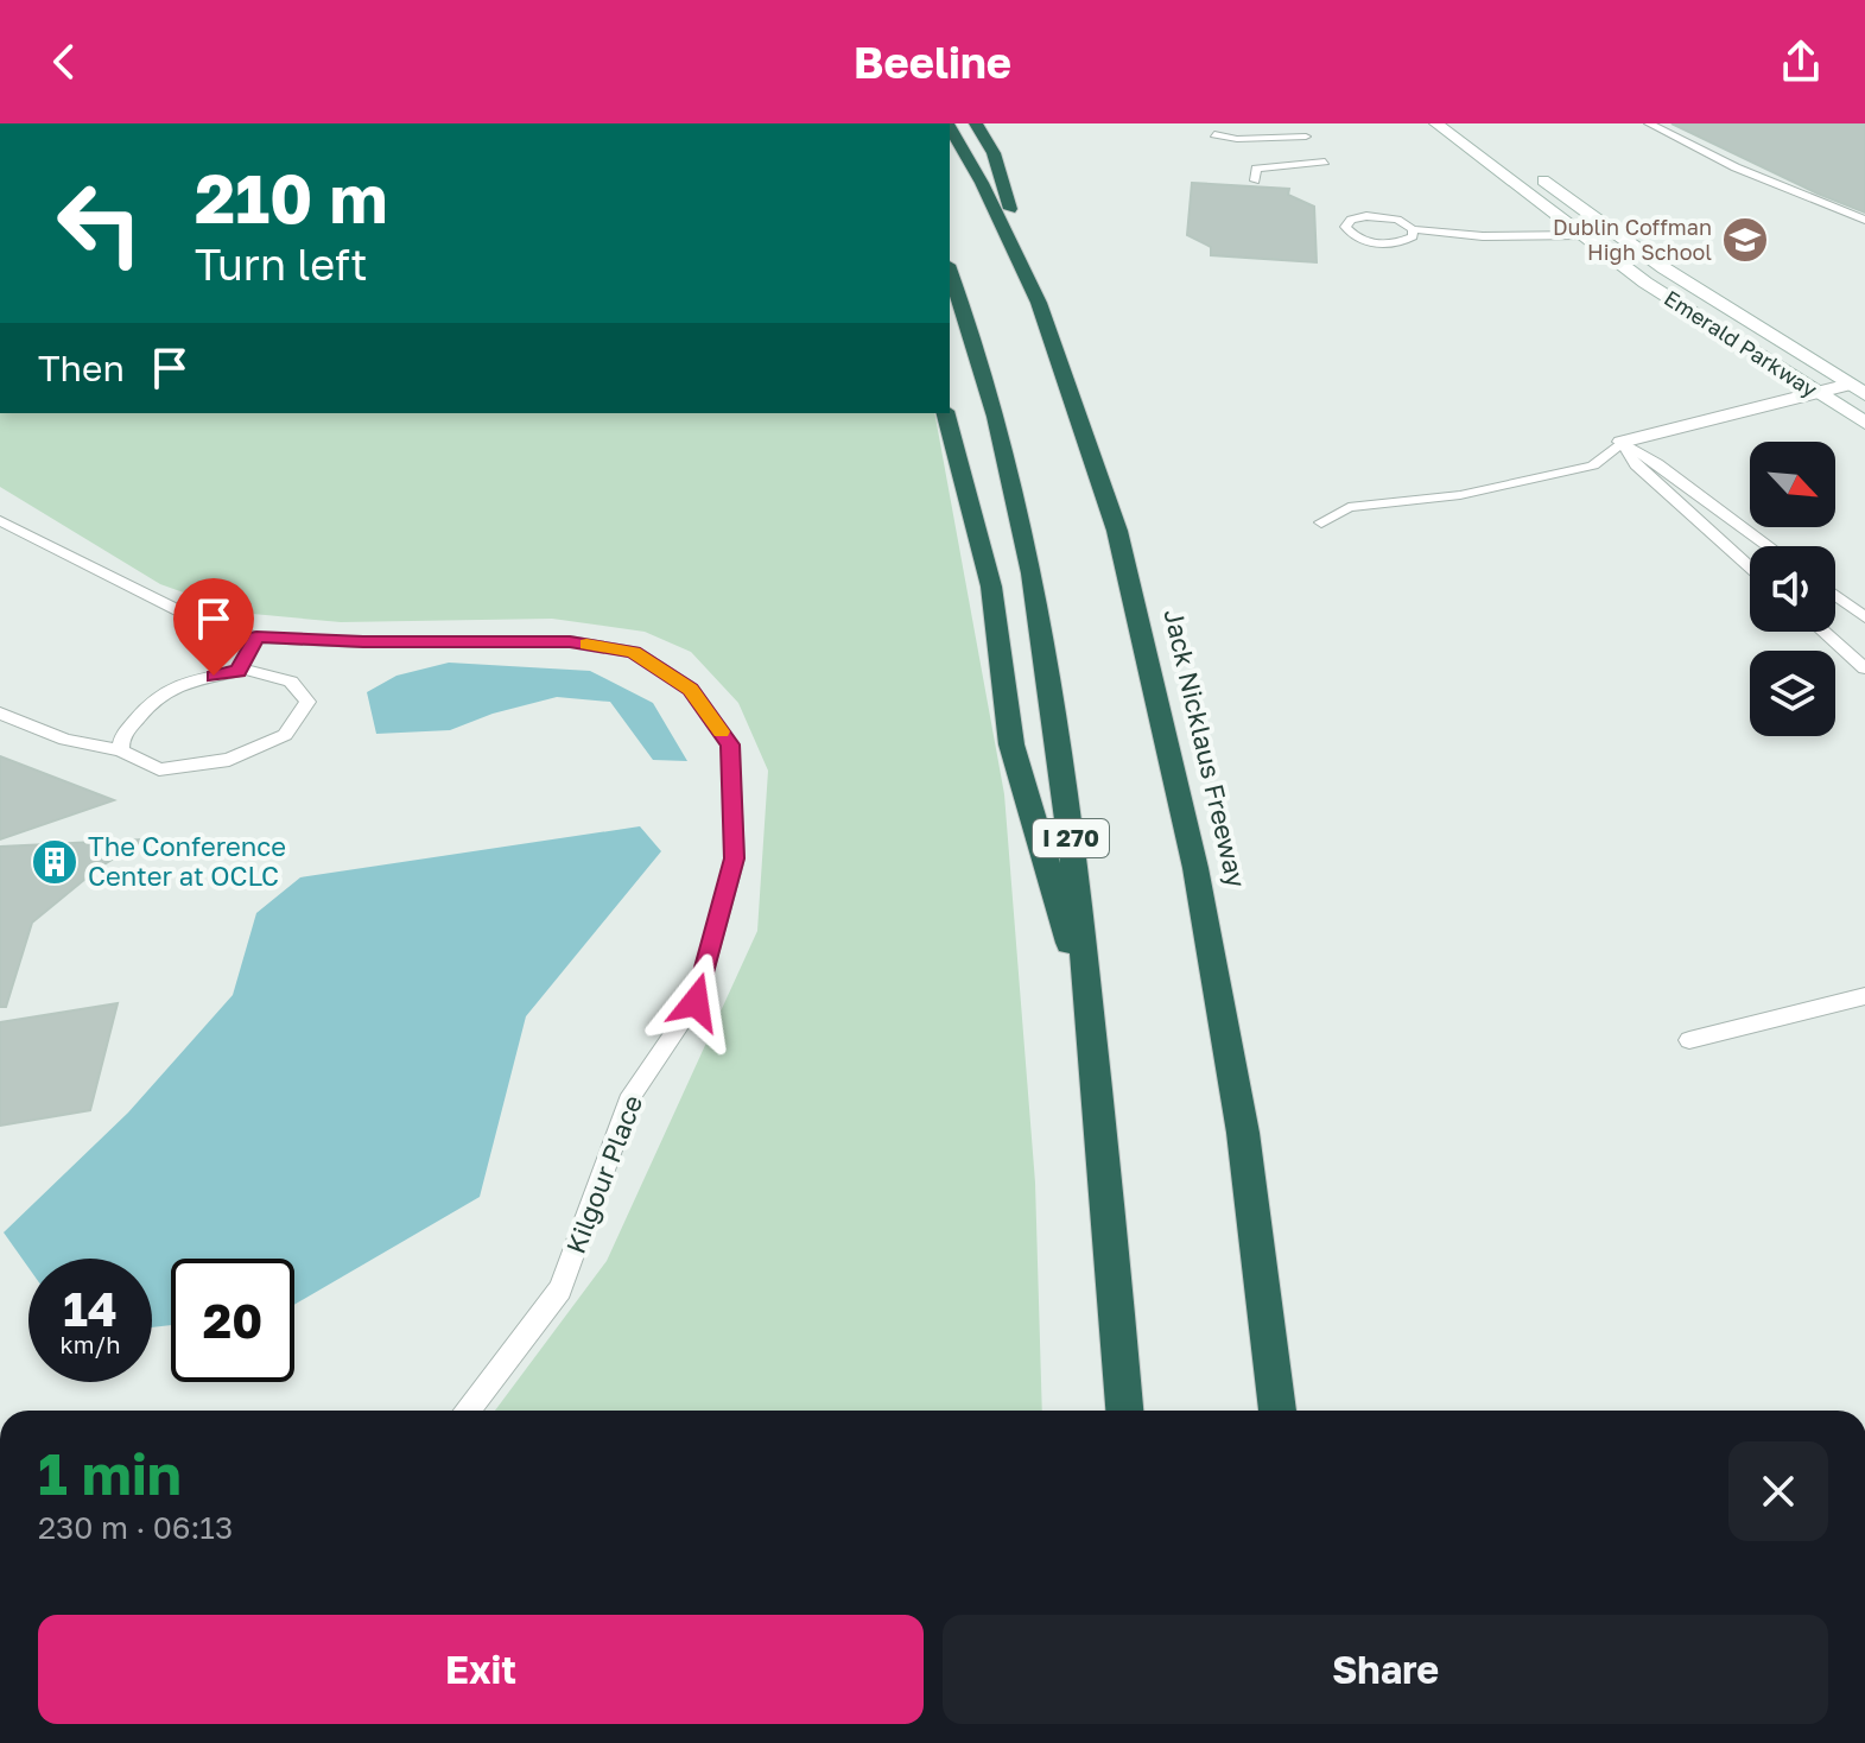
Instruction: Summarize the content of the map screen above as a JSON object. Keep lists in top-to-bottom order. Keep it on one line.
{"streets":{"highway":["Jack Nicklaus Freeway","I 270"],"main road":["Emerald Parkway"],"lane":["Kilgour Place"]},"places":{"school or university":["Dublin Coffman High School"],"building":["The Conference Center at OCLC"]},"north":"bottom right","page":{"header":"Beeline","turn":["210 m","Turn left"],"then":"Then","speed":"14 km/h","limit":"20","heading":["1 min","230 m · 06:13"],"buttons":["Exit","Share"]}}
